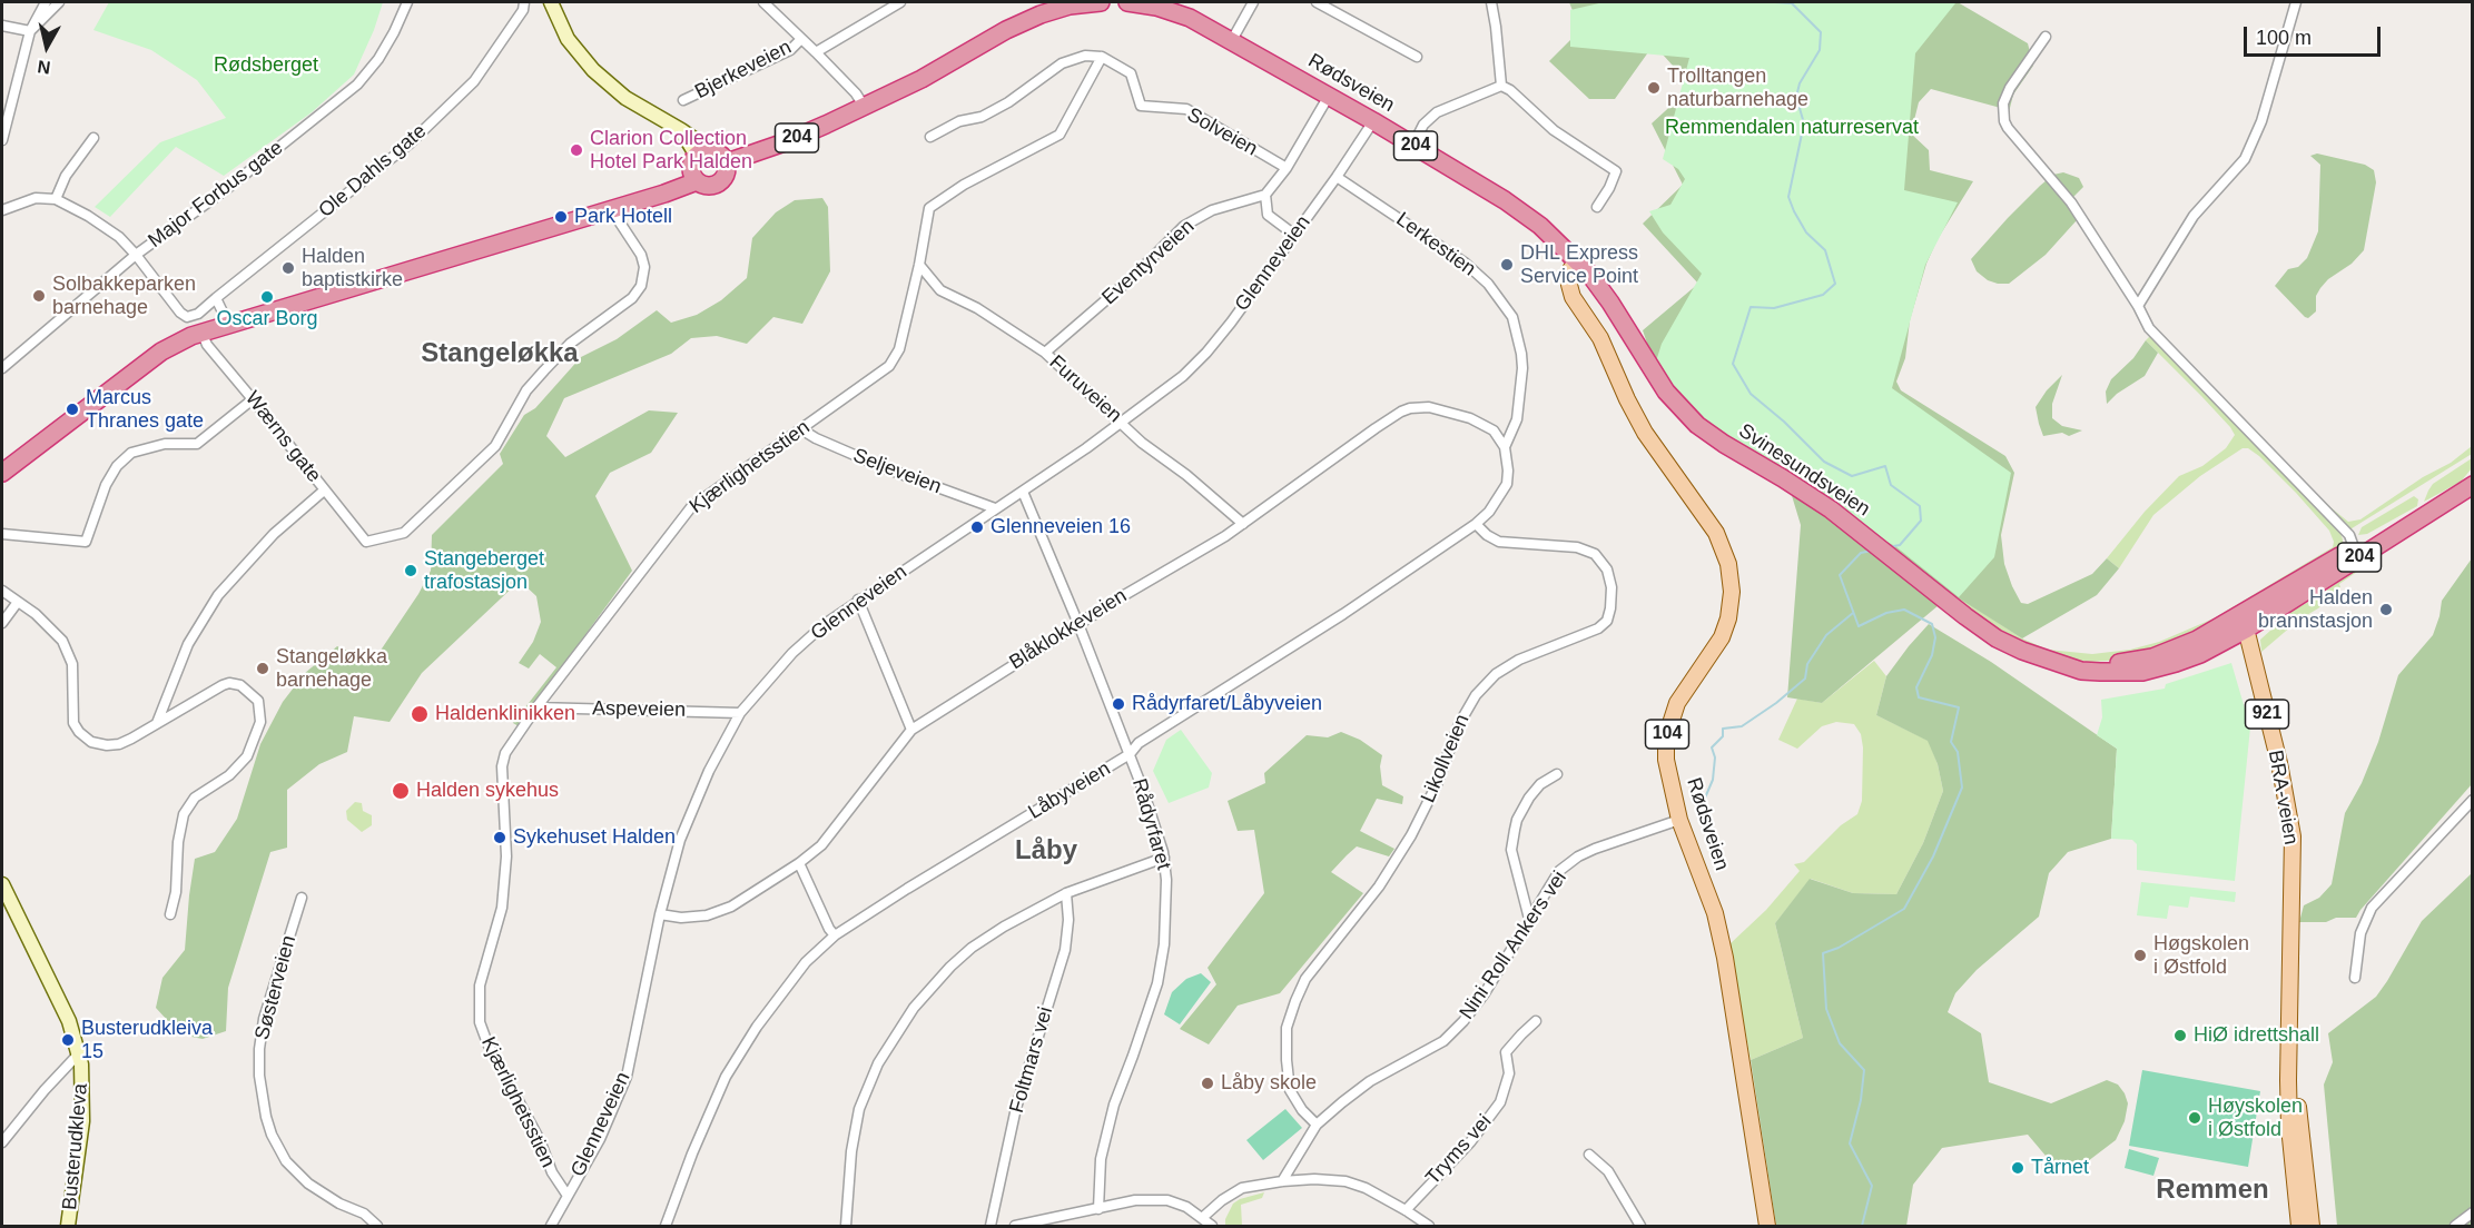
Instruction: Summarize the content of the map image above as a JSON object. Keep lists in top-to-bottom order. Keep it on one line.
{"streets":{"highway":["Rødsveien","204","Svinesundsveien"],"main road":["921","104","BRA-veien"],"street":["Bjerkeveien","Solveien","Ole Dahls gate","Major Forbus gate","Lerkestien","Eventyrveien","Glenneveien","Furuveien","Wærns gate","Kjærlighetsstien","Seljeveien","Blåklokkeveien","Aspeveien","Likollveien","Låbyveien","Rådyrfaret","Nini Roll Ankers vei","Søsterveien","Foltmars vei","Busterudkleva","Tryms vei"]},"crossings":[["Rødsveien","Glenneveien"],["Rødsveien","Svinesundsveien"],["Rødsveien","Nini Roll Ankers vei"],["Solveien","Kjærlighetsstien"],["Lerkestien","Glenneveien"],["Lerkestien","Blåklokkeveien"],["Lerkestien","Låbyveien"],["Eventyrveien","Furuveien"],["Glenneveien","Furuveien"],["Glenneveien","Kjærlighetsstien"],["Glenneveien","Seljeveien"],["Glenneveien","Blåklokkeveien"],["Glenneveien","Aspeveien"],["Glenneveien","Rådyrfaret"],["Furuveien","Kjærlighetsstien"],["Furuveien","Blåklokkeveien"],["Kjærlighetsstien","Seljeveien"],["Kjærlighetsstien","Aspeveien"],["Svinesundsveien","BRA-veien"],["Blåklokkeveien","Låbyveien"],["Blåklokkeveien","Rådyrfaret"],["Likollveien","Låbyveien"],["Likollveien","Nini Roll Ankers vei"],["Låbyveien","Rådyrfaret"]],"districts":["Stangeløkka","Låby","Remmen"],"parks":["Rødsberget","Remmendalen naturreservat"],"places":["Trolltangen naturbarnehage","Clarion Collection Hotel Park Halden","Park Hotell","DHL Express Service Point","Halden baptistkirke","Solbakkeparken barnehage","Oscar Borg","Marcus Thranes gate","Glenneveien 16","Stangeberget trafostasjon","Halden brannstasjon","Stangeløkka barnehage","Rådyrfaret/Låbyveien","Haldenklinikken","Halden sykehus","Sykehuset Halden","Høgskolen i Østfold","HiØ idrettshall","Busterudkleiva 15","Låby skole","Høyskolen i Østfold","Tårnet"],"scale_bar":"100 m","north":"bottom"}
